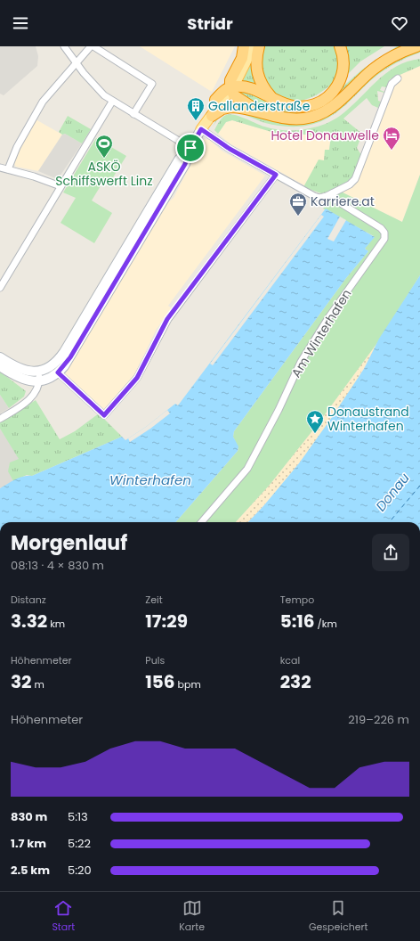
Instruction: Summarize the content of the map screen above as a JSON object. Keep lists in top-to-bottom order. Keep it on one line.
{"streets":{"street":["Am Winterhafen"]},"water":["Winterhafen","Donau"],"places":{"building":["Gallanderstraße"],"hotel":["Hotel Donauwelle"],"sports":["ASKÖ Schiffswerft Linz"],"office":["Karriere.at"],"place":["Donaustrand Winterhafen"]},"page":{"header":"Stridr","heading":["Morgenlauf","08:13 · 4 × 830 m"],"stats":[["Distanz","3.32 km"],["Zeit","17:29"],["Tempo","5:16 /km"],["Höhenmeter","32 m"],["Puls","156 bpm"],["kcal","232"]],"chart":["Höhenmeter","219–226 m"],"list":[{"name":"830 m","note":"5:13"},{"name":"1.7 km","note":"5:22"},{"name":"2.5 km","note":"5:20"}],"tabs":["Start","Karte","Gespeichert"]}}
